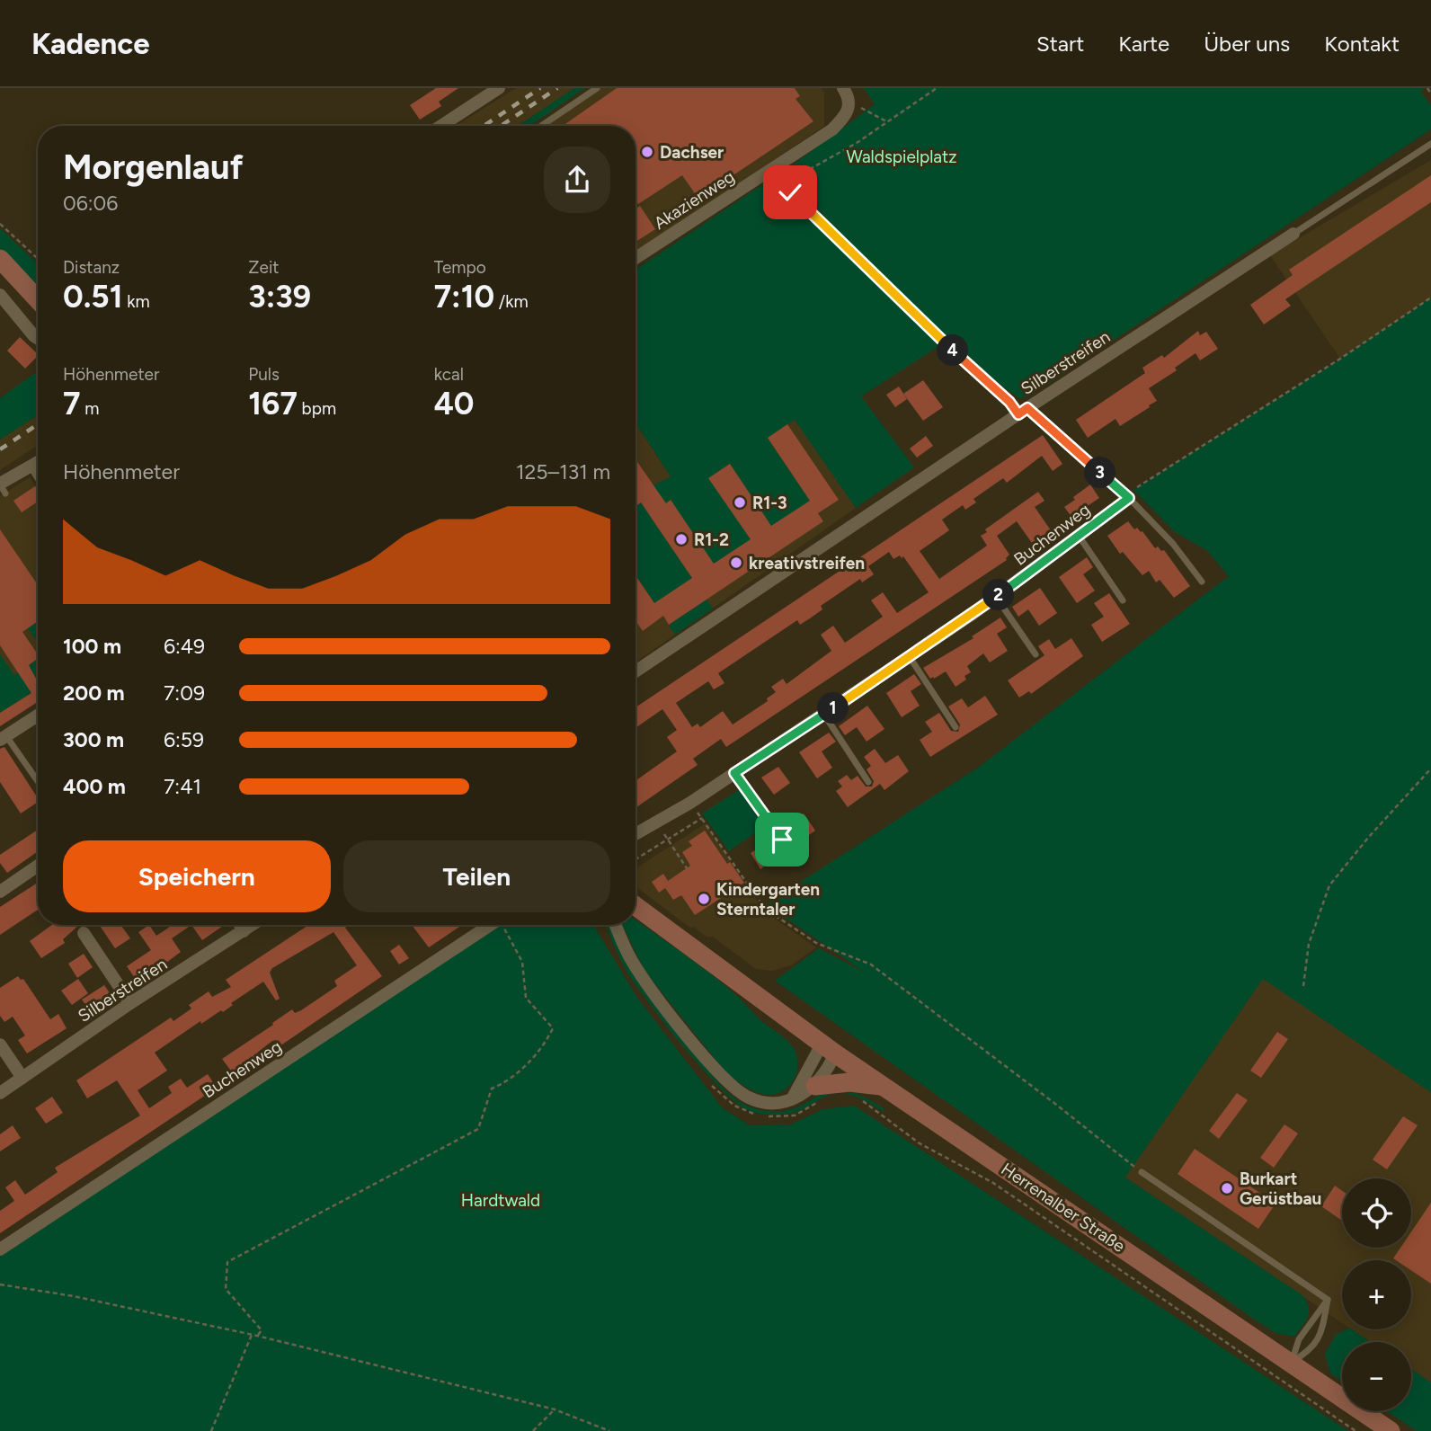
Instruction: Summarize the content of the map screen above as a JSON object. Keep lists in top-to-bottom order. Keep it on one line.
{"streets":{"main road":["Herrenalber Straße"],"street":["Akazienweg","Silberstreifen","Buchenweg"]},"parks":["Waldspielplatz","Hardtwald"],"places":["Dachser","R1-3","R1-2","kreativstreifen","Kindergarten Sterntaler","Burkart Gerüstbau"],"page":{"header":"Kadence","nav":["Start","Karte","Über uns","Kontakt"],"heading":["Morgenlauf","06:06"],"stats":[["Distanz","0.51 km"],["Zeit","3:39"],["Tempo","7:10 /km"],["Höhenmeter","7 m"],["Puls","167 bpm"],["kcal","40"]],"pins":["4","3","2","1"],"chart":["Höhenmeter","125–131 m"],"list":[{"name":"100 m","note":"6:49"},{"name":"200 m","note":"7:09"},{"name":"300 m","note":"6:59"},{"name":"400 m","note":"7:41"}],"buttons":["Speichern","Teilen"],"map_buttons":["+","−"]}}
